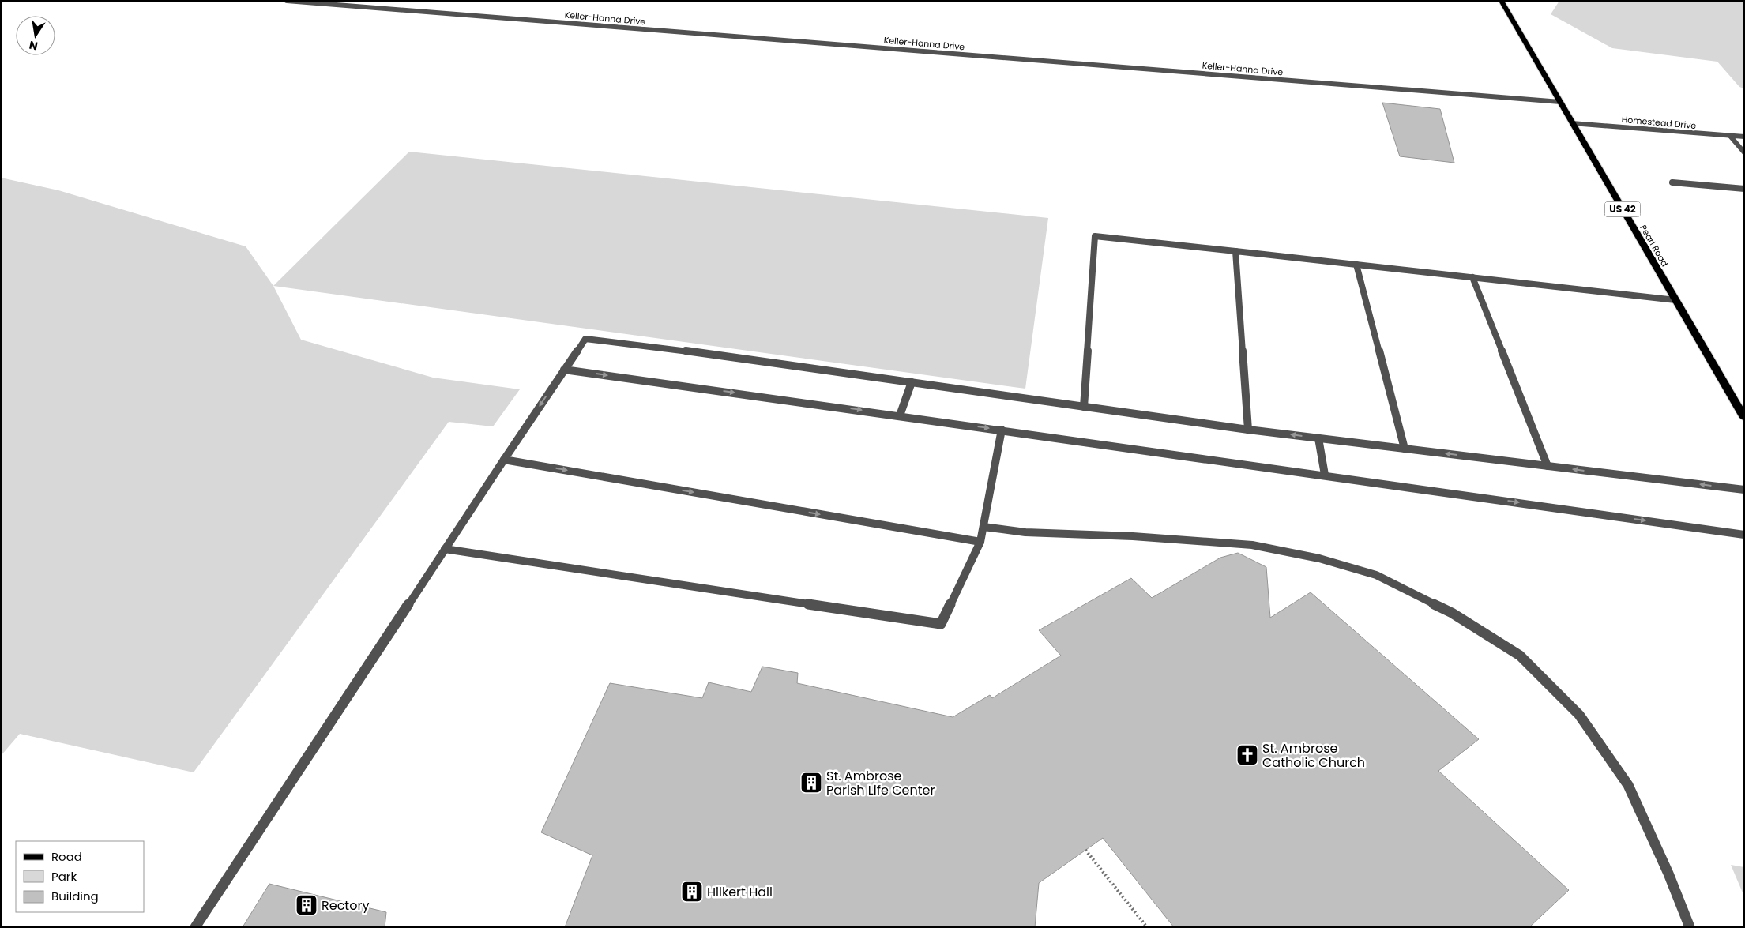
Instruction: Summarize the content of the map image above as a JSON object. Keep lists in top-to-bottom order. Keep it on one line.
{"streets":{"main road":["US 42","Pearl Road"],"street":["Keller-Hanna Drive","Homestead Drive"]},"crossings":[["Keller-Hanna Drive","Pearl Road"],["Homestead Drive","Pearl Road"]],"places":{"church":["St. Ambrose Catholic Church"],"building":["St. Ambrose Parish Life Center","Hilkert Hall","Rectory"]},"legend":["Road","Park","Building"],"north":"bottom"}
